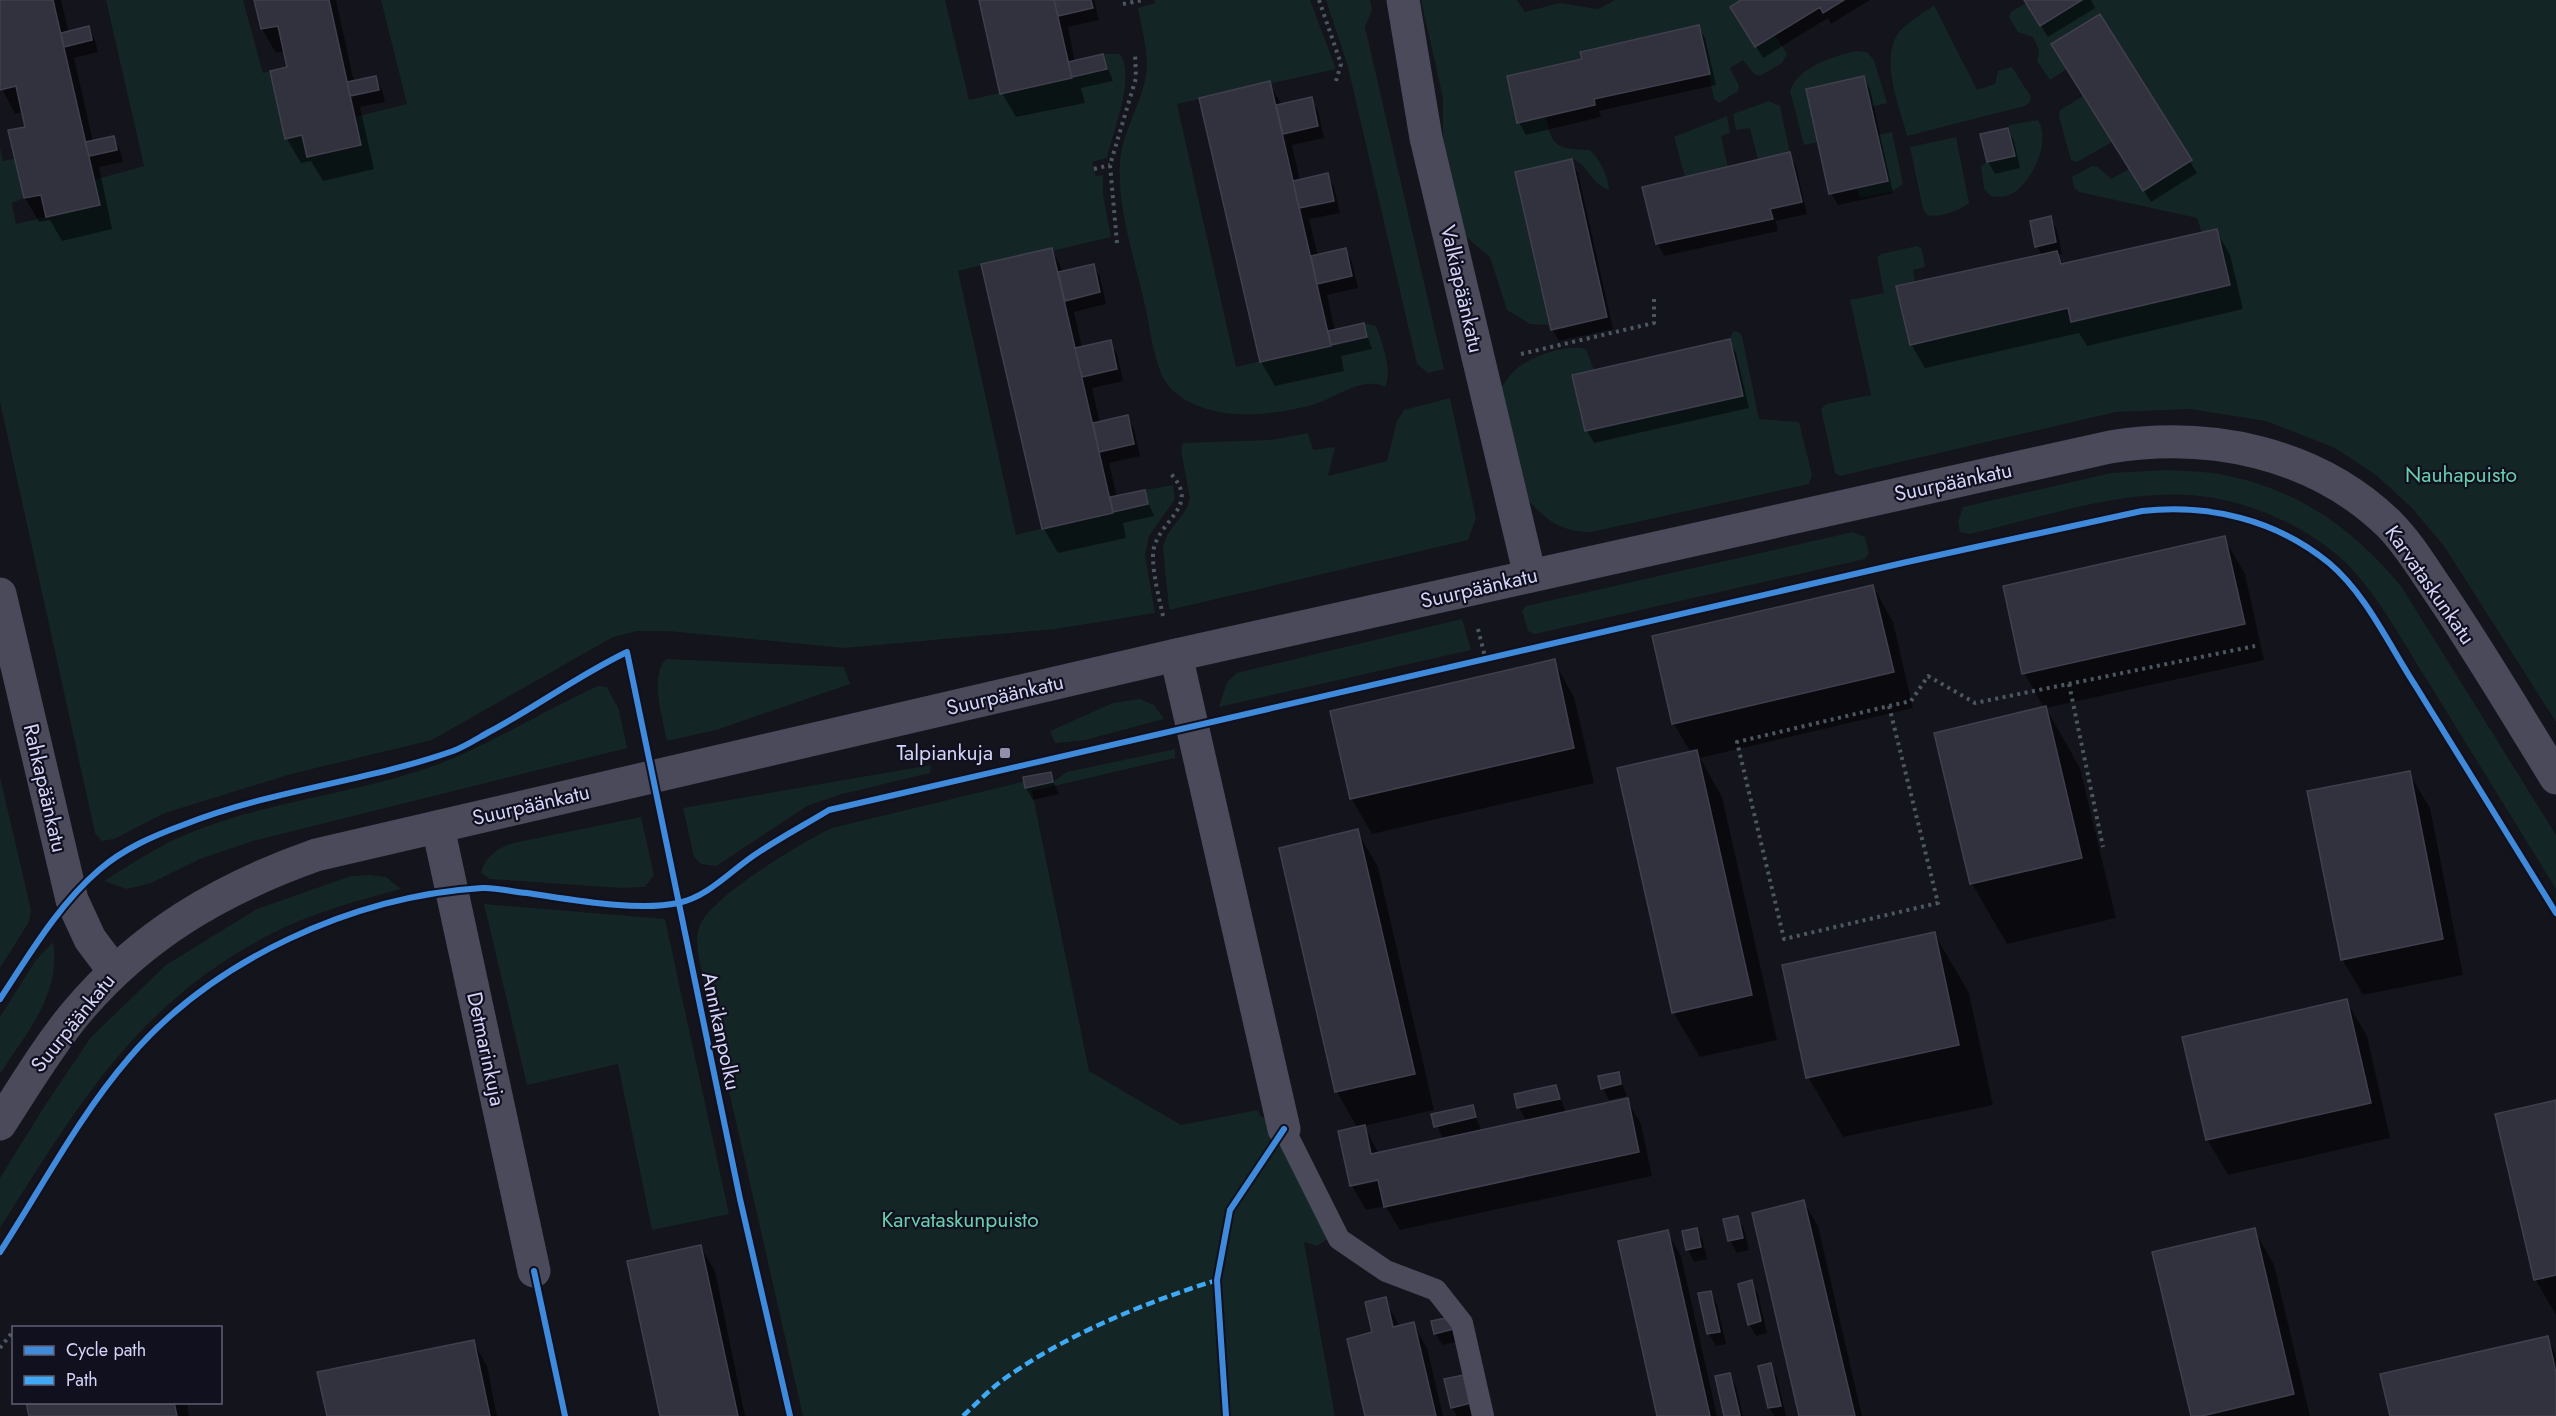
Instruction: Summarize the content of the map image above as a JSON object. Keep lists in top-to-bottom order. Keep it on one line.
{"streets":{"street":["Valkiapäänkatu","Suurpäänkatu","Karvataskunkatu","Rahkapäänkatu","Detmarinkuja"],"cycle path":["Annikanpolku"]},"crossings":[["Valkiapäänkatu","Suurpäänkatu"],["Suurpäänkatu","Karvataskunkatu"],["Suurpäänkatu","Rahkapäänkatu"],["Suurpäänkatu","Detmarinkuja"]],"parks":["Nauhapuisto","Karvataskunpuisto"],"places":{"transit":["Talpiankuja"]},"legend":["Cycle path","Path"]}
